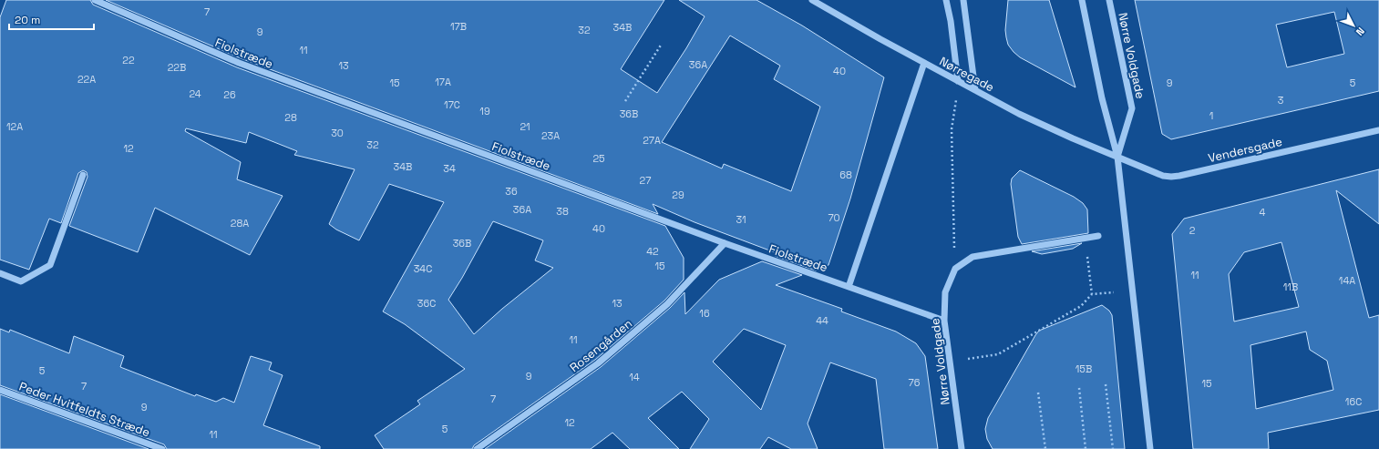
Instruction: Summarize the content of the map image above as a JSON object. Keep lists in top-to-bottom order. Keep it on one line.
{"streets":{"street":["Fiolstræde","Nørre Voldgade","Nørregade","Vendersgade","Rosengården","Peder Hvitfeldts Stræde"]},"crossings":[["Fiolstræde","Nørre Voldgade"],["Fiolstræde","Rosengården"],["Nørre Voldgade","Nørregade"],["Nørre Voldgade","Vendersgade"],["Nørregade","Vendersgade"]],"house_numbers":["7","17B","34B","32","9","11","22","36A","13","22B","40","22A","17A","15","9","5","24","26","3","17C","19","36B","1","28","12A","21","30","23A","27A","32","12","25","34B","34","68","27","36","29","36A","38","4","70","31","28A","40","2","36B","42","15","34C","11","14A","11B","36C","13","16","44","11","15B","5","9","14","76","15","7","7","16C","9","12","5","11"],"scale_bar":"20 m","north":"bottom right"}
